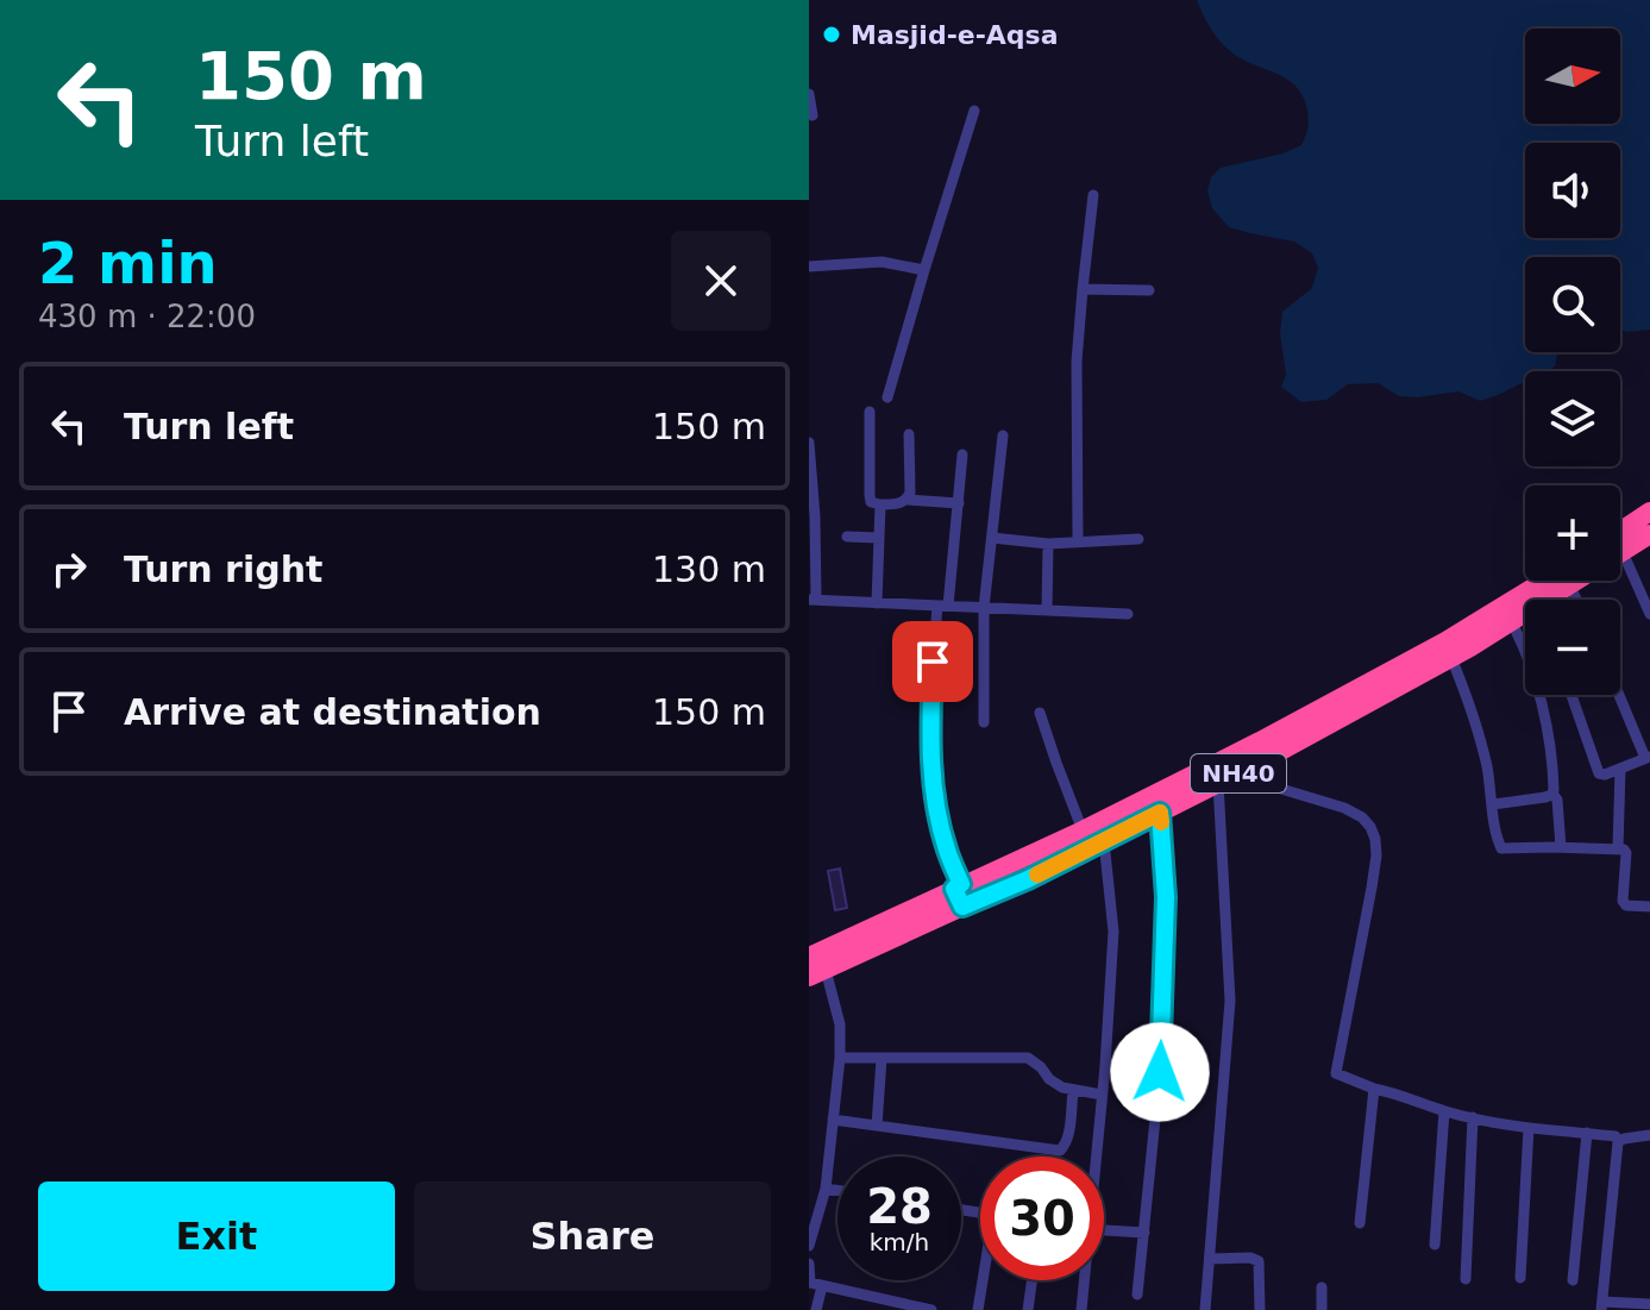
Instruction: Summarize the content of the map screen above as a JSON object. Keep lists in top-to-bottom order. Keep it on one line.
{"streets":{"highway":["NH40"]},"places":["Masjid-e-Aqsa"],"north":"right","page":{"turn":["150 m","Turn left"],"map_buttons":["+","−"],"heading":["2 min","430 m · 22:00"],"list":[{"name":"Turn left","value":"150 m"},{"name":"Turn right","value":"130 m"},{"name":"Arrive at destination","value":"150 m"}],"speed":"28 km/h","limit":"30","buttons":["Exit","Share"]}}
